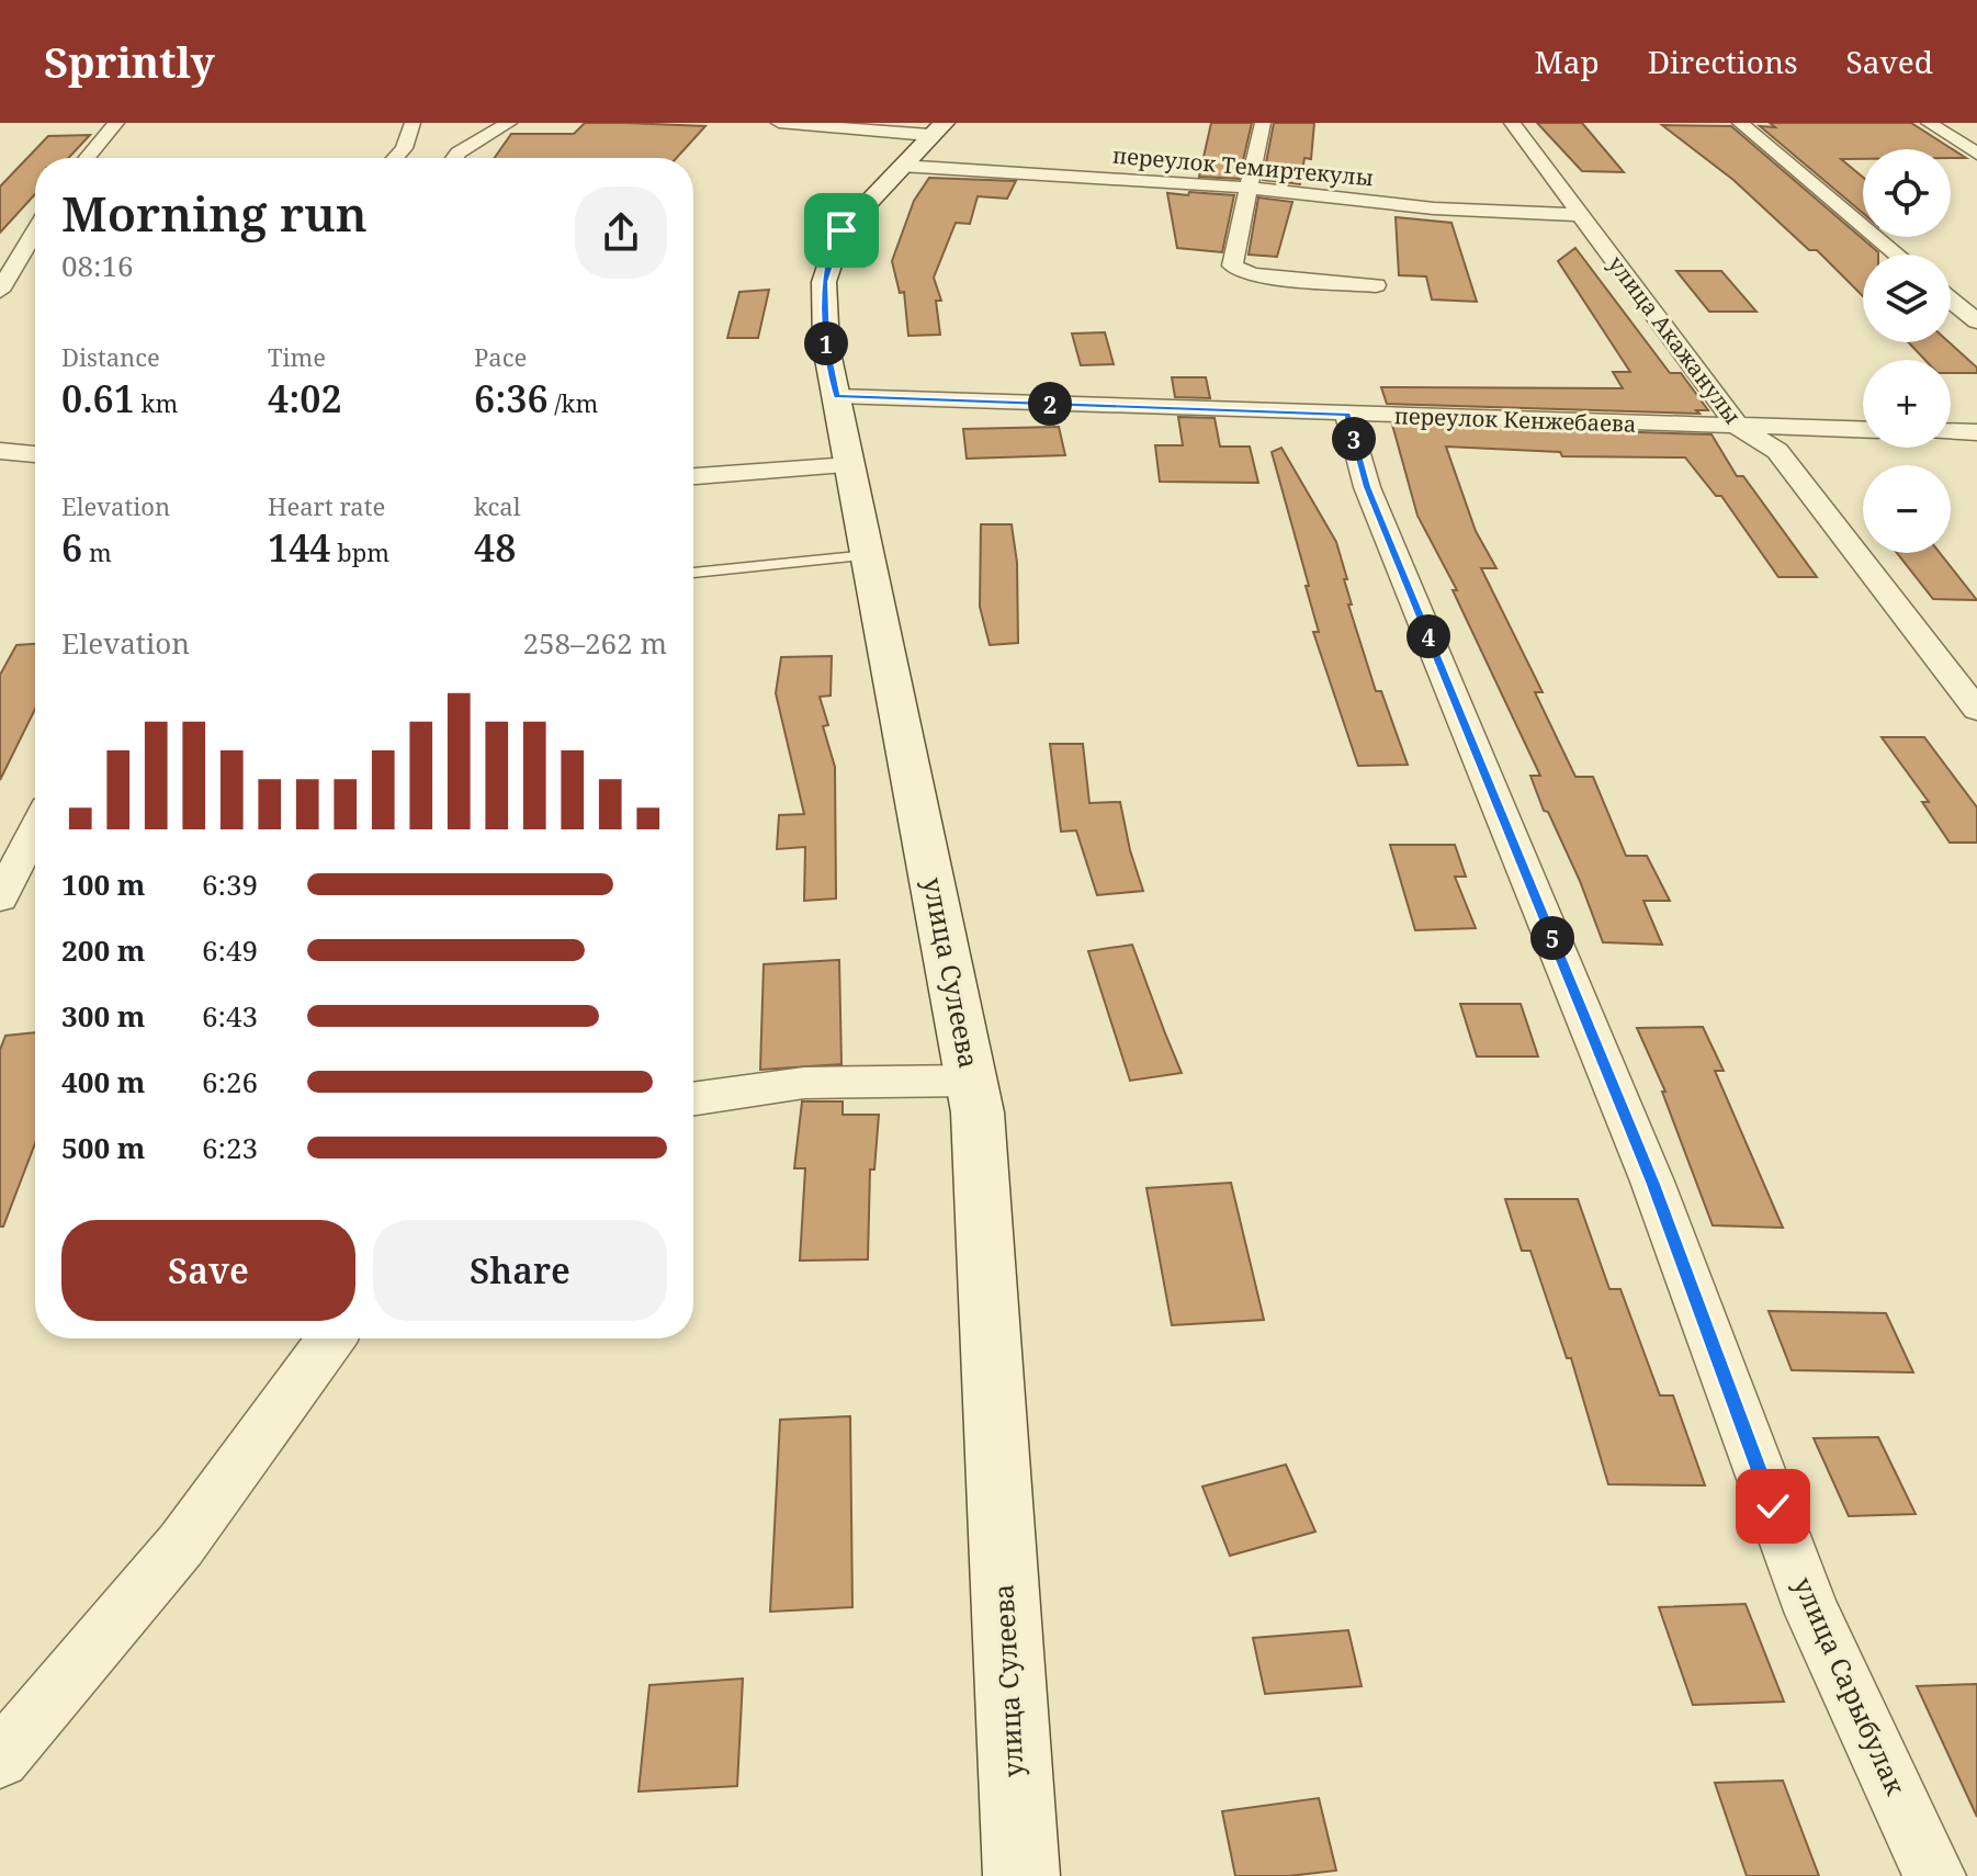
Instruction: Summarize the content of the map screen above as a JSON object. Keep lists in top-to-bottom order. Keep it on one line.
{"streets":{"main road":["улица Сулеева"],"street":["переулок Темиртекулы","улица Акажанулы","переулок Кенжебаева","улица Сарыбулак"]},"crossings":[["переулок Темиртекулы","улица Акажанулы"],["переулок Темиртекулы","улица Сулеева"],["улица Акажанулы","переулок Кенжебаева"],["переулок Кенжебаева","улица Сулеева"],["переулок Кенжебаева","улица Сарыбулак"]],"page":{"header":"Sprintly","nav":["Map","Directions","Saved"],"map_buttons":["+","−"],"heading":["Morning run","08:16"],"stats":[["Distance","0.61 km"],["Time","4:02"],["Pace","6:36 /km"],["Elevation","6 m"],["Heart rate","144 bpm"],["kcal","48"]],"pins":["1","2","3","4","5"],"chart":["Elevation","258–262 m"],"list":[{"name":"100 m","note":"6:39"},{"name":"200 m","note":"6:49"},{"name":"300 m","note":"6:43"},{"name":"400 m","note":"6:26"},{"name":"500 m","note":"6:23"}],"buttons":["Save","Share"]}}
